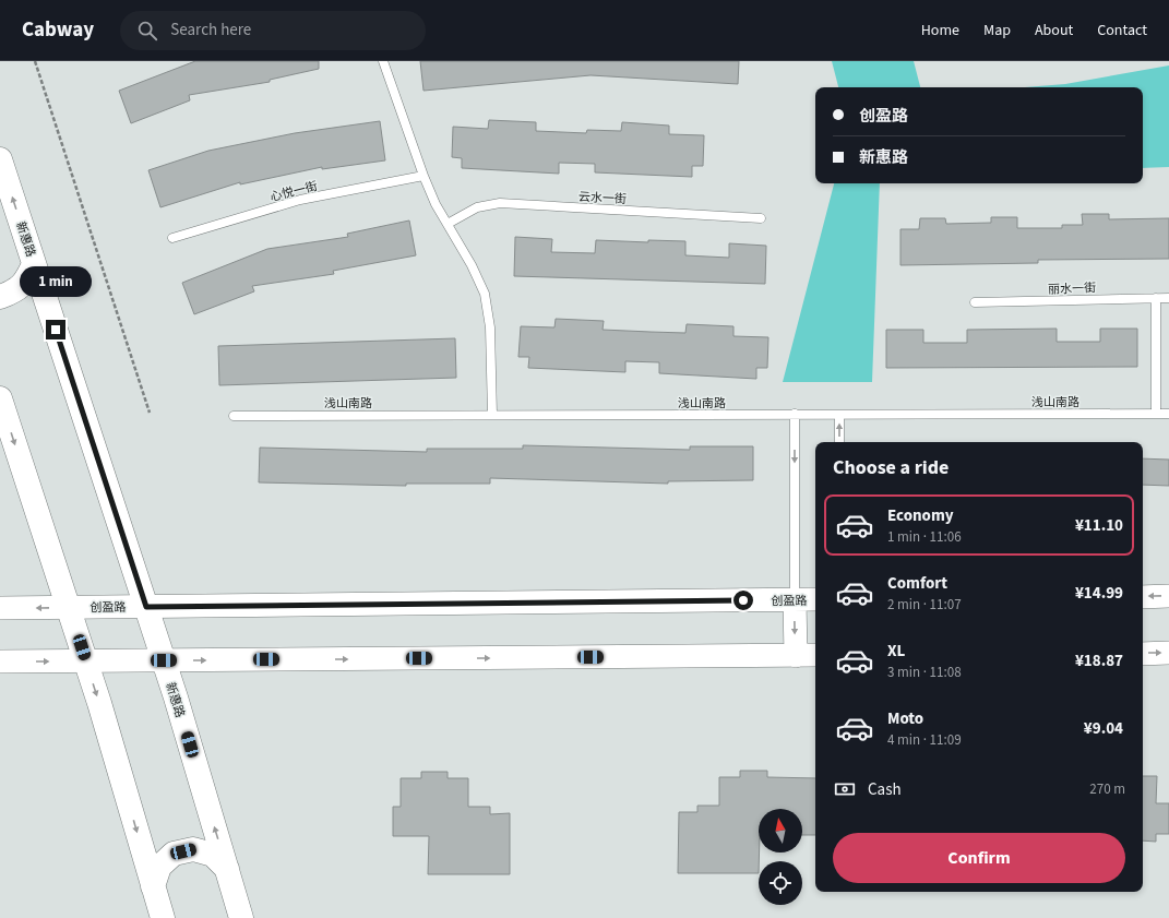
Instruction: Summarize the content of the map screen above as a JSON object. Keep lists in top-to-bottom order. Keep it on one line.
{"streets":{"main road":["新惠路"],"street":["创盈路"],"lane":["心悦一街","云水一街","丽水一街","浅山南路"]},"crossings":[["新惠路","创盈路"]],"north":"top","page":{"header":"Cabway","search":"Search here","nav":["Home","Map","About","Contact"],"banner":["创盈路","新惠路"],"bubble":"1 min","heading":"Choose a ride","list":[{"name":"Economy","note":"1 min · 11:06","value":"¥11.10"},{"name":"Comfort","note":"2 min · 11:07","value":"¥14.99"},{"name":"XL","note":"3 min · 11:08","value":"¥18.87"},{"name":"Moto","note":"4 min · 11:09","value":"¥9.04"}],"pay":["Cash","270 m"],"buttons":"Confirm"}}
